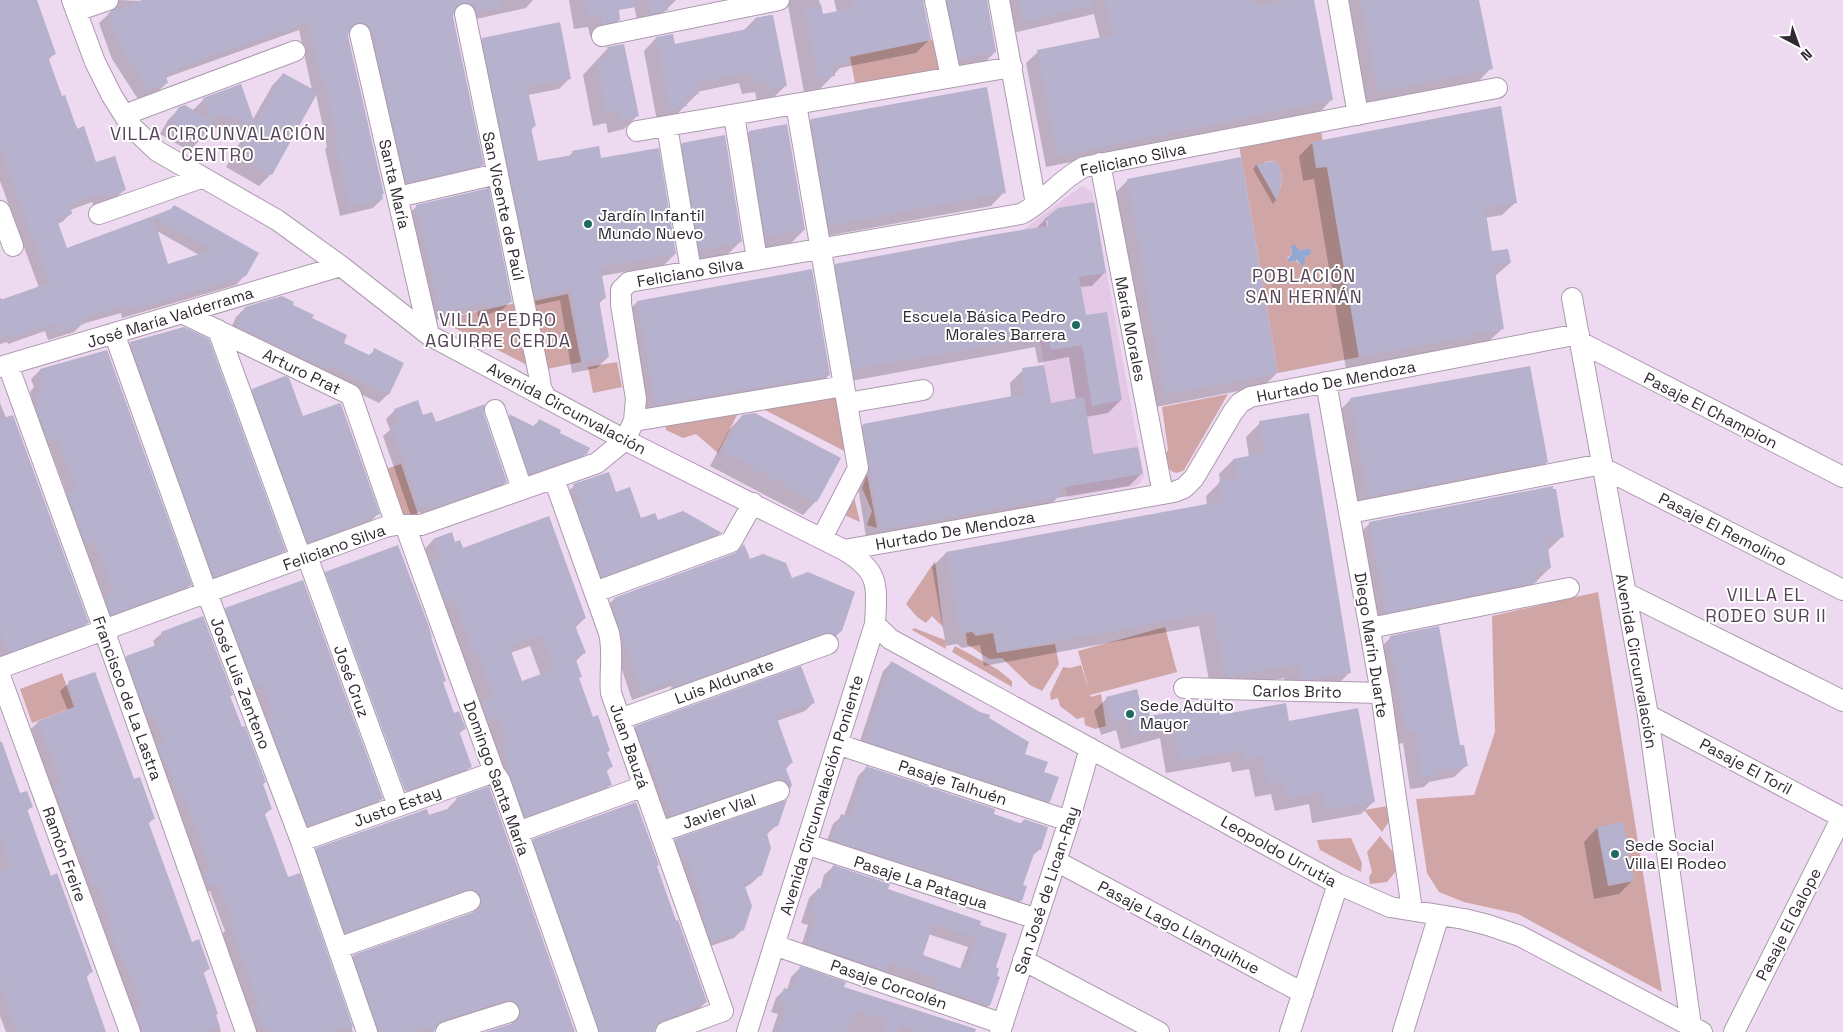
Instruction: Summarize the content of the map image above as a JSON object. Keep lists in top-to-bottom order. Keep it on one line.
{"streets":{"street":["Feliciano Silva","Santa María","San Vicente de Paúl","José María Valderrama","María Morales","Arturo Prat","Hurtado De Mendoza","Avenida Circunvalación","Pasaje El Champion","Pasaje El Remolino","Diego Marín Duarte","José Cruz","Luis Aldunate","José Luis Zenteno","Carlos Brito","Francisco de La Lastra","Juan Bauzá","Pasaje El Toril","Domingo Santa María","Pasaje Talhuén","Avenida Circunvalación Poniente","Justo Estay","Javier Vial","Leopoldo Urrutia","Ramón Freire","Pasaje La Patagua","San José de Lican-Ray","Pasaje El Galope","Pasaje Lago Llanquihue","Pasaje Corcolén"]},"crossings":[["Feliciano Silva","María Morales"],["Feliciano Silva","Arturo Prat"],["Feliciano Silva","Avenida Circunvalación"],["Feliciano Silva","José Cruz"],["Feliciano Silva","José Luis Zenteno"],["Feliciano Silva","Francisco de La Lastra"],["Feliciano Silva","Juan Bauzá"],["Feliciano Silva","Domingo Santa María"],["Santa María","Avenida Circunvalación"],["San Vicente de Paúl","Avenida Circunvalación"],["José María Valderrama","Arturo Prat"],["José María Valderrama","Avenida Circunvalación"],["José María Valderrama","José Luis Zenteno"],["José María Valderrama","Francisco de La Lastra"],["María Morales","Hurtado De Mendoza"],["Arturo Prat","José Cruz"],["Arturo Prat","Domingo Santa María"],["Hurtado De Mendoza","Avenida Circunvalación"],["Hurtado De Mendoza","Pasaje El Champion"],["Hurtado De Mendoza","Diego Marín Duarte"],["Hurtado De Mendoza","Avenida Circunvalación Poniente"],["Avenida Circunvalación","Pasaje El Champion"],["Avenida Circunvalación","Pasaje El Remolino"],["Avenida Circunvalación","Pasaje El Toril"],["Avenida Circunvalación","Avenida Circunvalación Poniente"],["Avenida Circunvalación","Leopoldo Urrutia"],["Diego Marín Duarte","Carlos Brito"],["Diego Marín Duarte","Leopoldo Urrutia"],["José Cruz","Justo Estay"],["Luis Aldunate","Juan Bauzá"],["José Luis Zenteno","Justo Estay"],["Juan Bauzá","Javier Vial"],["Pasaje El Toril","Pasaje El Galope"],["Domingo Santa María","Justo Estay"],["Pasaje Talhuén","Avenida Circunvalación Poniente"],["Pasaje Talhuén","San José de Lican-Ray"],["Avenida Circunvalación Poniente","Leopoldo Urrutia"],["Avenida Circunvalación Poniente","Pasaje La Patagua"],["Avenida Circunvalación Poniente","Pasaje Corcolén"],["Leopoldo Urrutia","San José de Lican-Ray"],["Pasaje La Patagua","San José de Lican-Ray"],["San José de Lican-Ray","Pasaje Lago Llanquihue"],["San José de Lican-Ray","Pasaje Corcolén"]],"districts":["VILLA CIRCUNVALACIÓN CENTRO","POBLACIÓN SAN HERNÁN","VILLA PEDRO AGUIRRE CERDA","VILLA EL RODEO SUR II"],"places":["Jardín Infantil Mundo Nuevo","Escuela Básica Pedro Morales Barrera","Sede Adulto Mayor","Sede Social Villa El Rodeo"],"north":"bottom right"}
